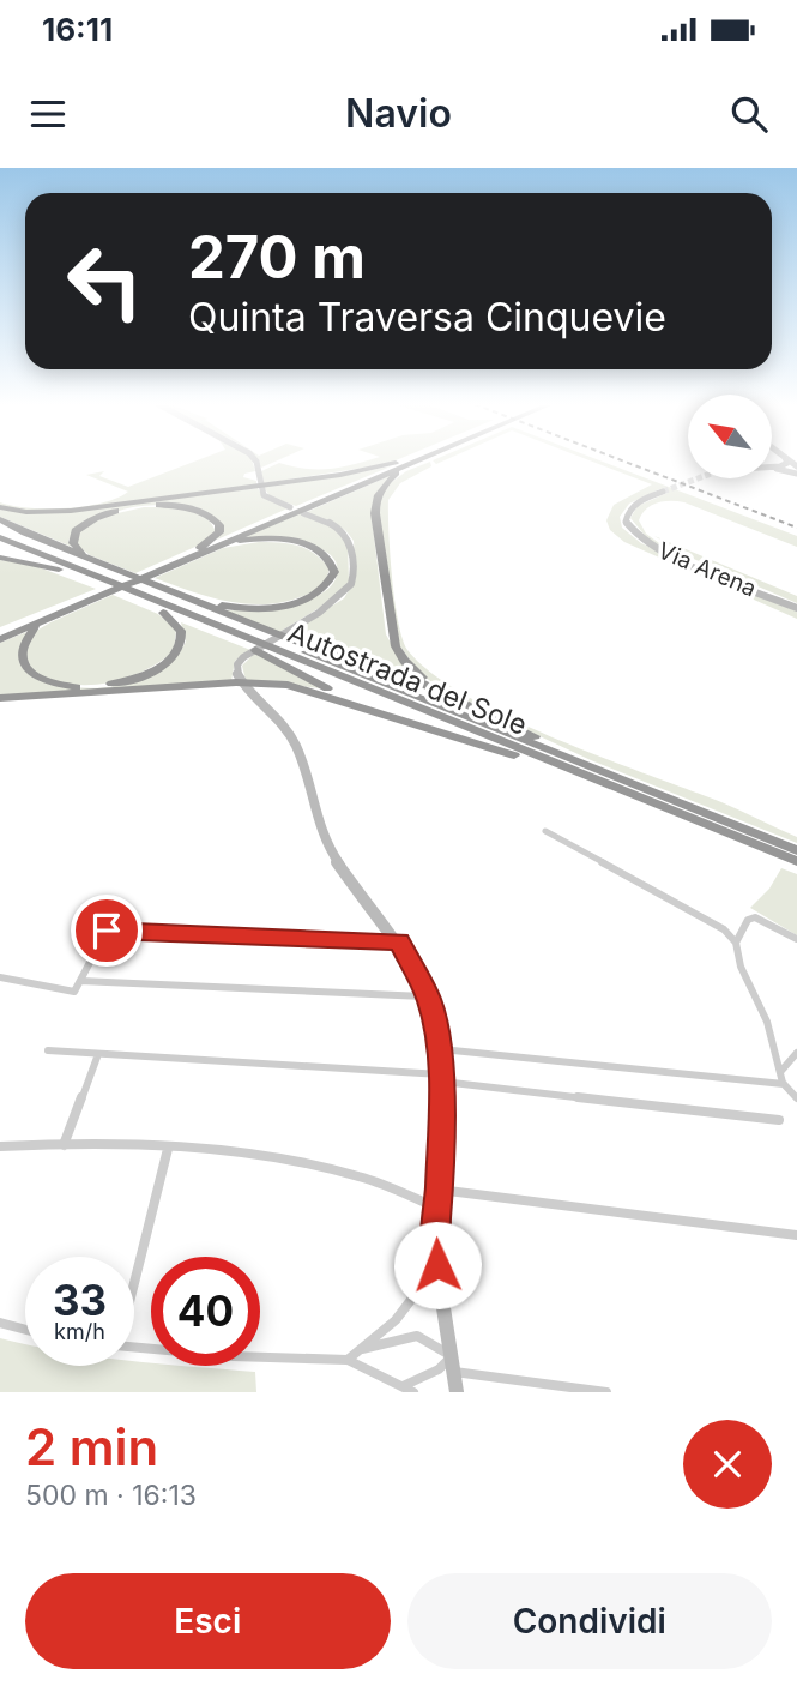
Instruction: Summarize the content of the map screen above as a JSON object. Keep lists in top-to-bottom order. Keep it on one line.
{"streets":{"highway":["Autostrada del Sole"],"street":["Via Arena"]},"north":"top left","page":{"status":"16:11","header":"Navio","turn":["270 m","Quinta Traversa Cinquevie"],"speed":"33 km/h","limit":"40","heading":["2 min","500 m · 16:13"],"buttons":["Esci","Condividi"]}}
